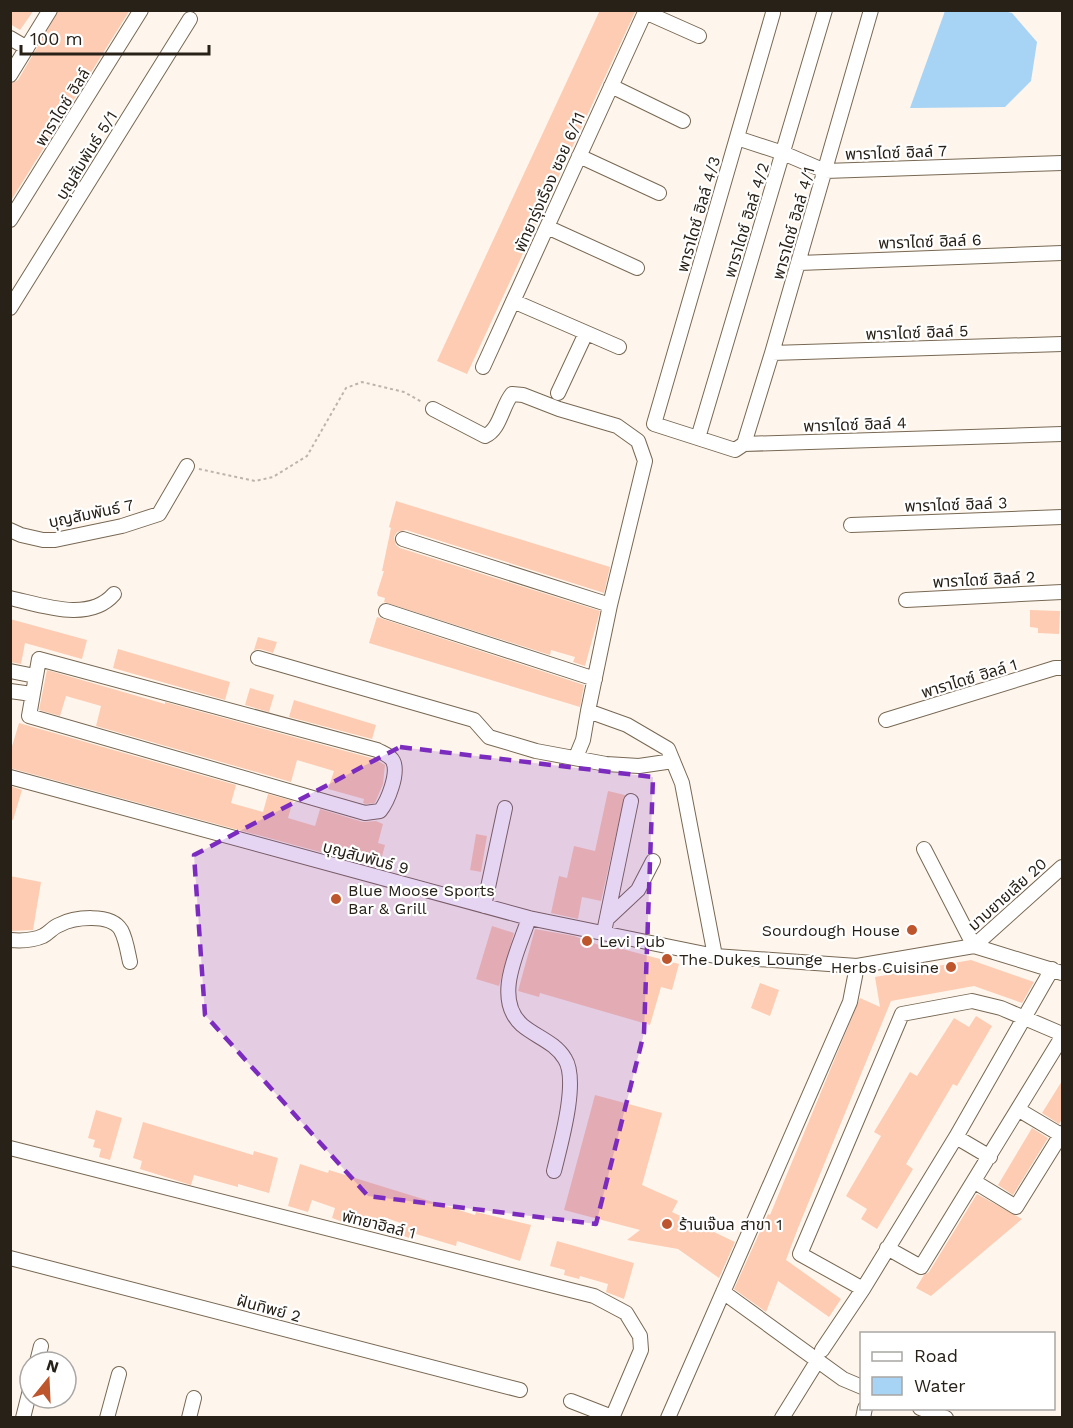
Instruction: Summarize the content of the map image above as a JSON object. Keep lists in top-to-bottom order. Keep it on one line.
{"streets":{"street":["พาราไดซ์ ฮิลล์","พาราไดซ์ ฮิลล์ 7","บุญสัมพันธ์ 5/1","พัทยารุ่งเรือง ซอย 6/11","พาราไดซ์ ฮิลล์ 4/3","พาราไดซ์ ฮิลล์ 4/2","พาราไดซ์ ฮิลล์ 4/1","พาราไดซ์ ฮิลล์ 6","พาราไดซ์ ฮิลล์ 5","พาราไดซ์ ฮิลล์ 4","พาราไดซ์ ฮิลล์ 3","บุญสัมพันธ์ 7","พาราไดซ์ ฮิลล์ 2","พาราไดซ์ ฮิลล์ 1","บุญสัมพันธ์ 9","มาบยายเลีย 20","พัทยาฮิลล์ 1","ฝันทิพย์ 2"]},"crossings":[["พาราไดซ์ ฮิลล์ 7","พาราไดซ์ ฮิลล์ 4/3"],["พาราไดซ์ ฮิลล์ 7","พาราไดซ์ ฮิลล์ 4/2"],["พาราไดซ์ ฮิลล์ 7","พาราไดซ์ ฮิลล์ 4/1"],["พาราไดซ์ ฮิลล์ 4/3","พาราไดซ์ ฮิลล์ 4"],["พาราไดซ์ ฮิลล์ 4/2","พาราไดซ์ ฮิลล์ 4"],["พาราไดซ์ ฮิลล์ 4/1","พาราไดซ์ ฮิลล์ 6"],["พาราไดซ์ ฮิลล์ 4/1","พาราไดซ์ ฮิลล์ 5"],["พาราไดซ์ ฮิลล์ 4/1","พาราไดซ์ ฮิลล์ 4"],["บุญสัมพันธ์ 9","มาบยายเลีย 20"]],"places":["Blue Moose Sports Bar & Grill","Sourdough House","Levi Pub","The Dukes Lounge","Herbs Cuisine","ร้านเจ๊บล สาขา 1"],"legend":["Road","Water"],"scale_bar":"100 m","north":"top"}
